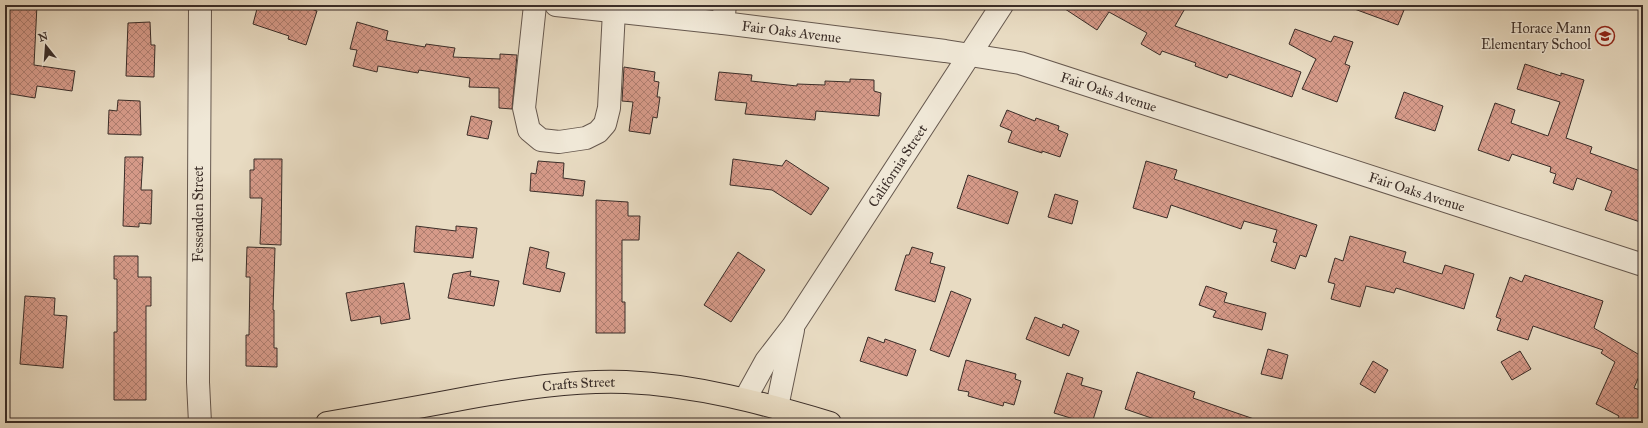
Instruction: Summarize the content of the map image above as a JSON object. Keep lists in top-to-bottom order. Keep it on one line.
{"streets":{"main road":["Crafts Street"],"street":["Fair Oaks Avenue","California Street","Fessenden Street"]},"crossings":[["Fair Oaks Avenue","California Street"],["California Street","Crafts Street"]],"places":{"school or university":["Horace Mann Elementary School"]},"north":"top"}
